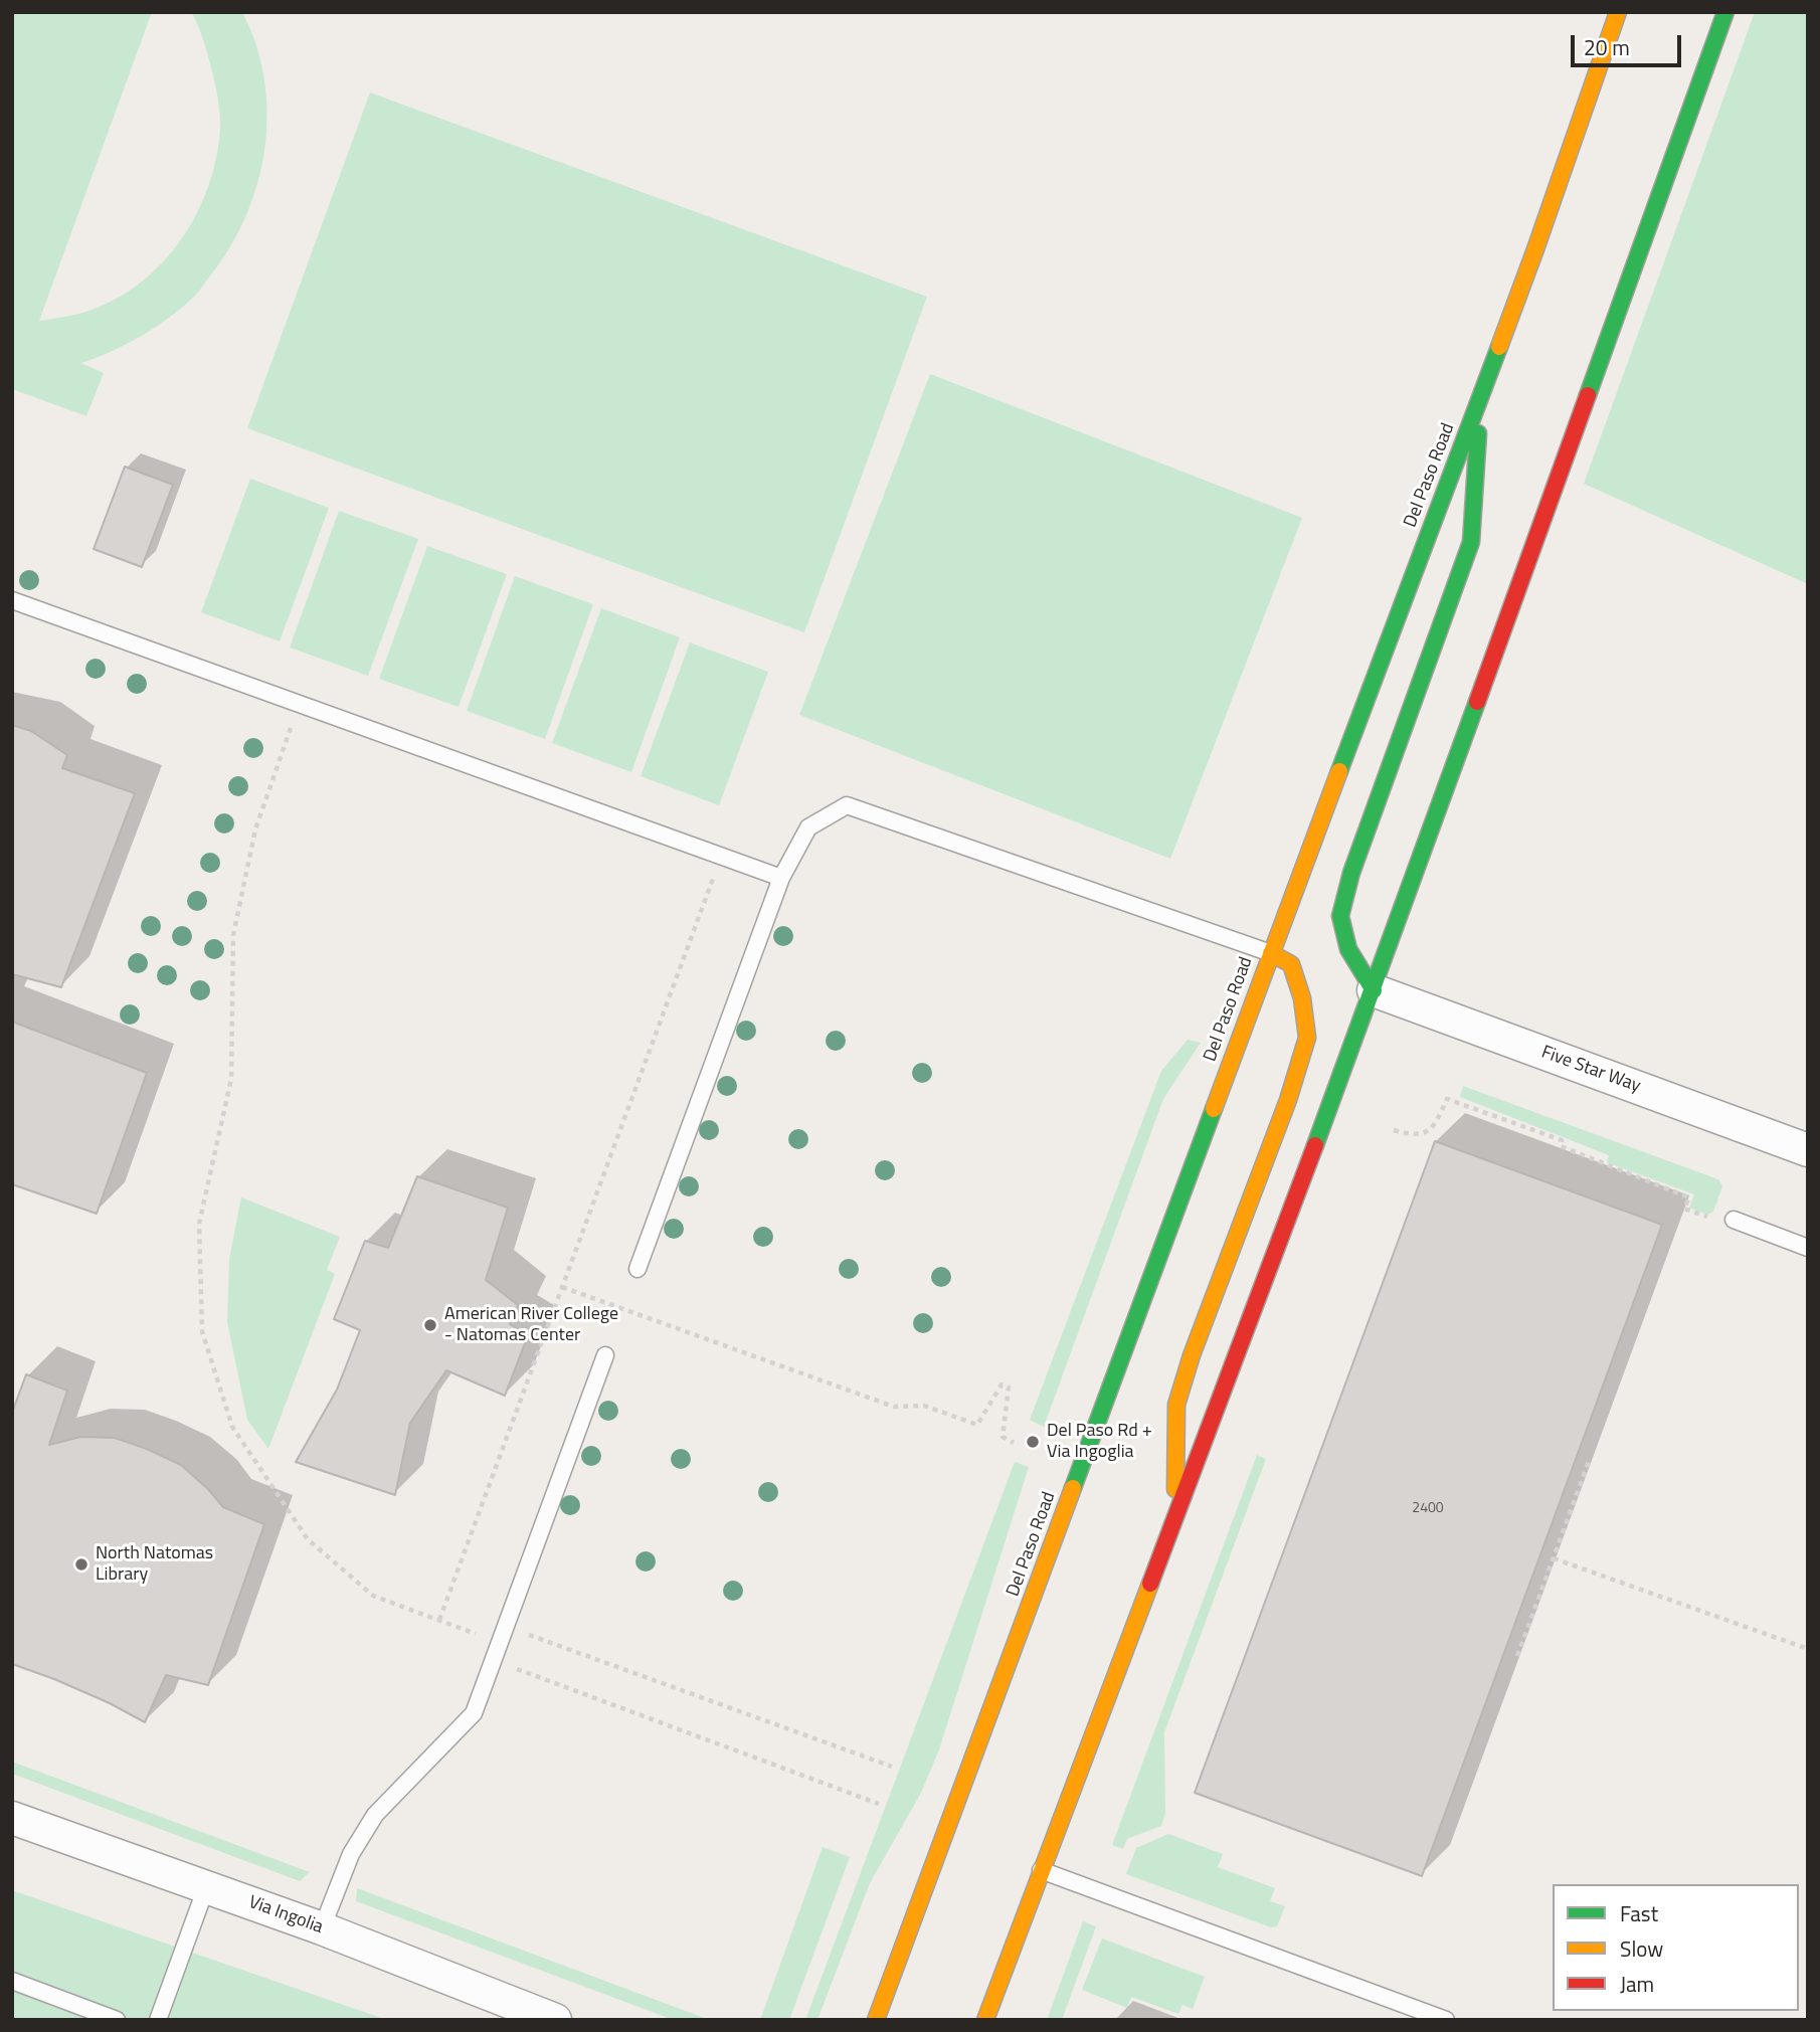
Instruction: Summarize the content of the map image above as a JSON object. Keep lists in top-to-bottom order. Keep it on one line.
{"streets":{"main road":["Del Paso Road"],"street":["Five Star Way","Via Ingolia"]},"places":["American River College - Natomas Center","Del Paso Rd + Via Ingoglia","North Natomas Library"],"house_numbers":["2400"],"legend":["Fast","Slow","Jam"],"scale_bar":"20 m"}
